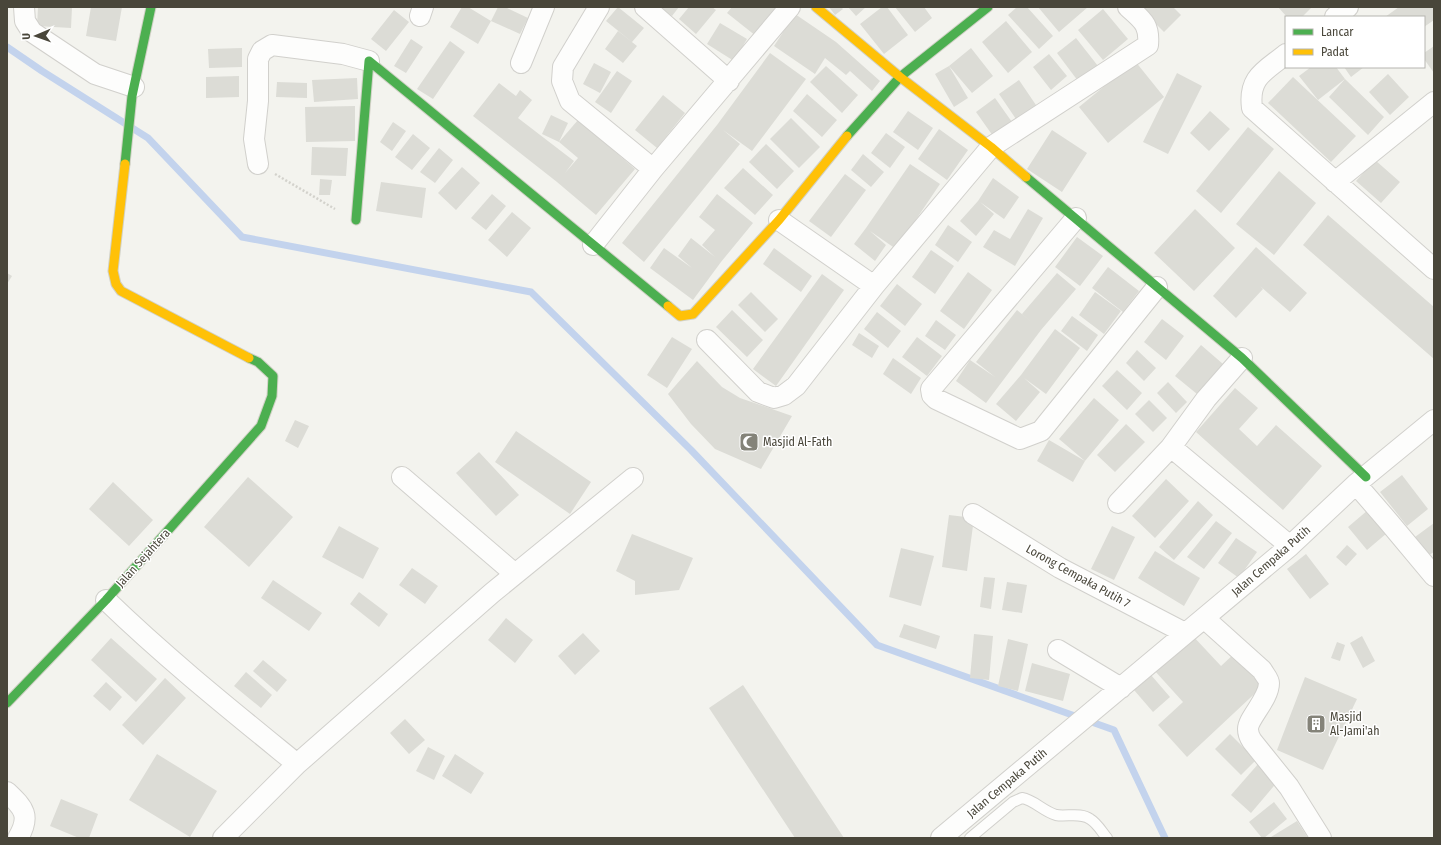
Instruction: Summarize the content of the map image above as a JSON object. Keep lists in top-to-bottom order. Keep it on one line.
{"streets":{"street":["Jalan Sejahtera","Jalan Cempaka Putih","Lorong Cempaka Putih 7"]},"crossings":[["Jalan Cempaka Putih","Lorong Cempaka Putih 7"]],"places":{"mosque":["Masjid Al-Fath"],"building":["Masjid Al-Jami'ah"]},"legend":["Lancar","Padat"],"north":"left"}
